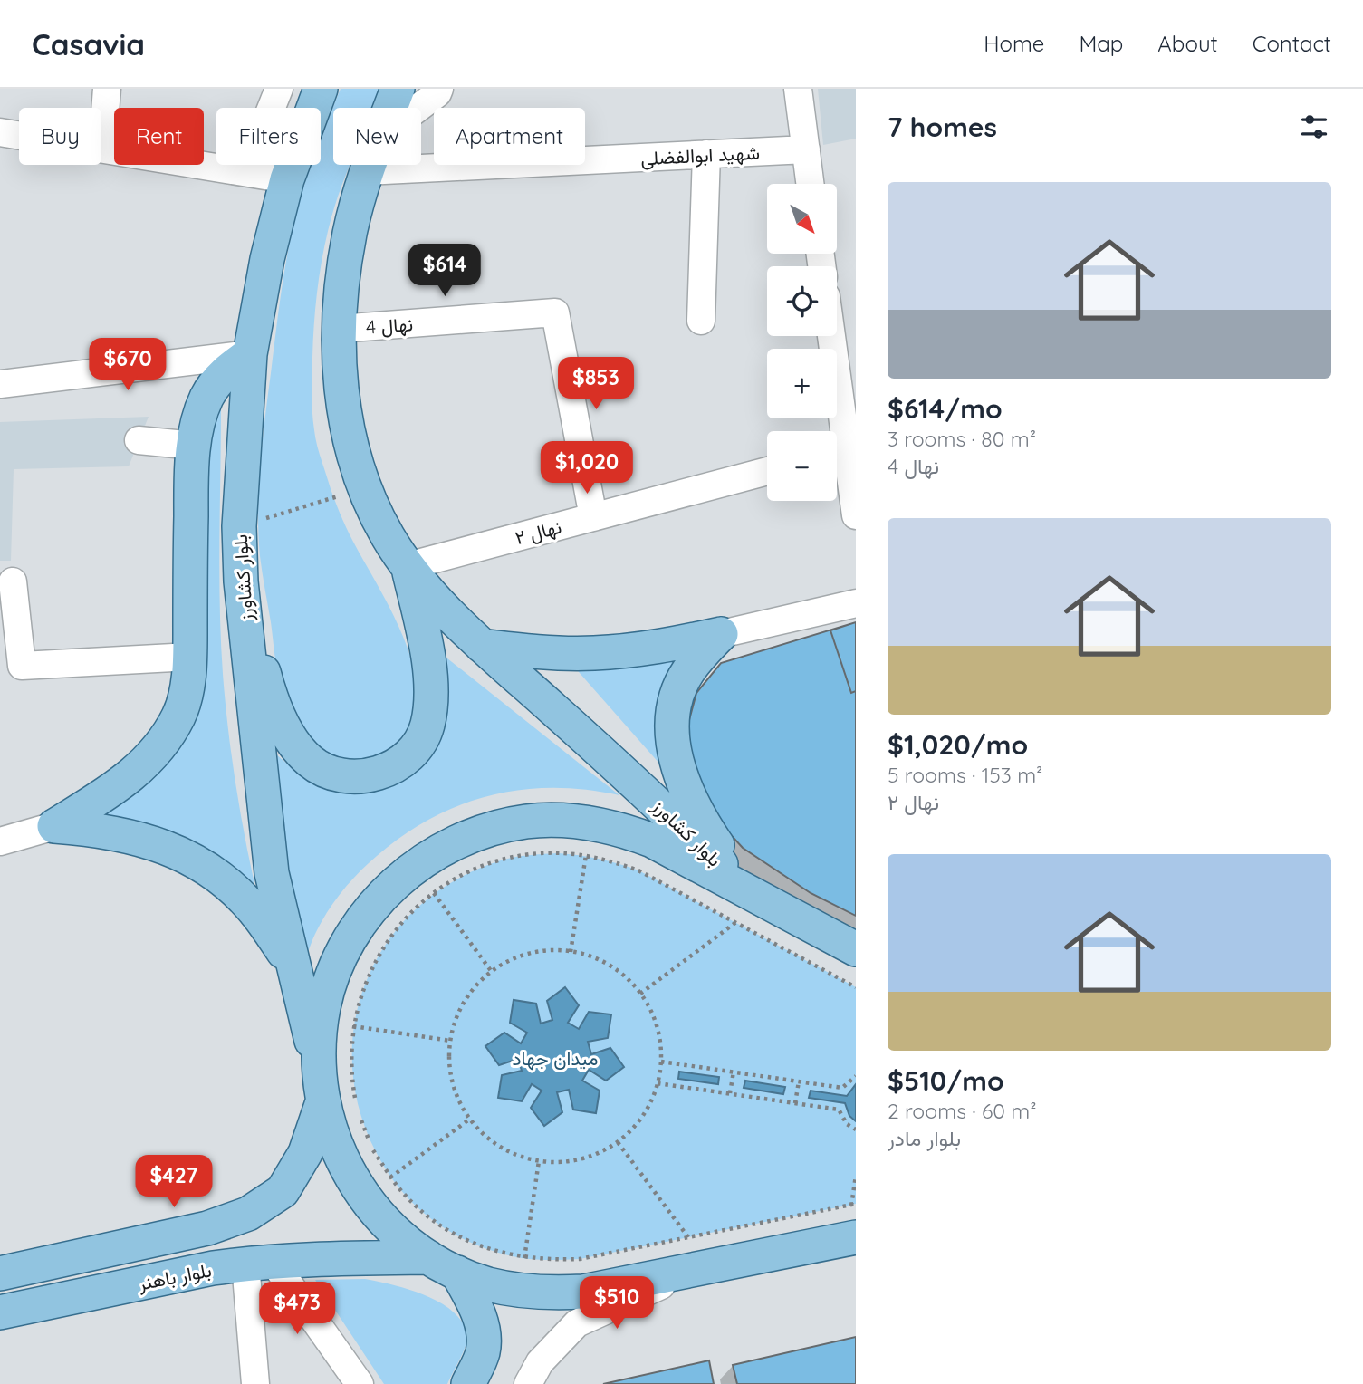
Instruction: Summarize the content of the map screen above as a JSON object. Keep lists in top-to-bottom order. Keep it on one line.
{"streets":{"main road":["بلوار کشاورز","بلوار باهنر"],"street":["شهید ابوالفضلی","نهال 4","نهال ۲"]},"crossings":[["شهید ابوالفضلی","بلوار کشاورز"],["نهال 4","نهال ۲"],["نهال 4","بلوار کشاورز"],["نهال ۲","بلوار کشاورز"],["بلوار کشاورز","بلوار باهنر"]],"parks":["میدان جهاد"],"north":"bottom right","page":{"header":"Casavia","nav":["Home","Map","About","Contact"],"heading":"7 homes","chip":["Buy","Rent","Filters","New","Apartment"],"list":[{"name":"$614/mo","note":"3 rooms · 80 m² · نهال 4"},{"name":"$1,020/mo","note":"5 rooms · 153 m² · نهال ۲"},{"name":"$510/mo","note":"2 rooms · 60 m² · بلوار مادر"}],"map_buttons":["+","−"],"price":["$614","$670","$853","$1,020","$427","$510","$473"]}}
